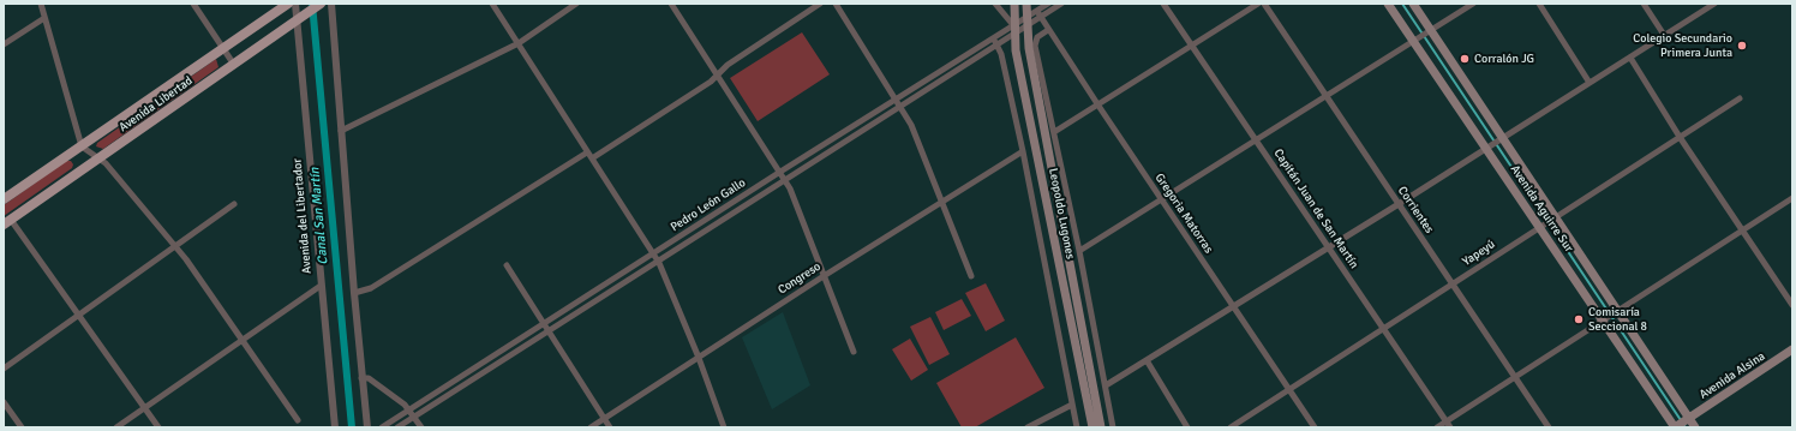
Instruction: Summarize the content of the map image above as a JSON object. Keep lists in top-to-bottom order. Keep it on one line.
{"streets":{"main road":["Avenida Libertad","Avenida Aguirre Sur","Leopoldo Lugones","Avenida Alsina"],"street":["Pedro León Gallo","Capitán Juan de San Martín","Corrientes","Gregoria Matorras","Avenida del Libertador","Yapeyú","Congreso"]},"crossings":[["Avenida Libertad","Avenida del Libertador"],["Pedro León Gallo","Leopoldo Lugones"],["Pedro León Gallo","Gregoria Matorras"],["Capitán Juan de San Martín","Yapeyú"],["Avenida Aguirre Sur","Yapeyú"],["Avenida Aguirre Sur","Avenida Alsina"],["Corrientes","Yapeyú"],["Gregoria Matorras","Yapeyú"]],"water":["Canal San Martín"],"places":["Colegio Secundario Primera Junta","Corralón JG","Comisaría Seccional 8"]}
